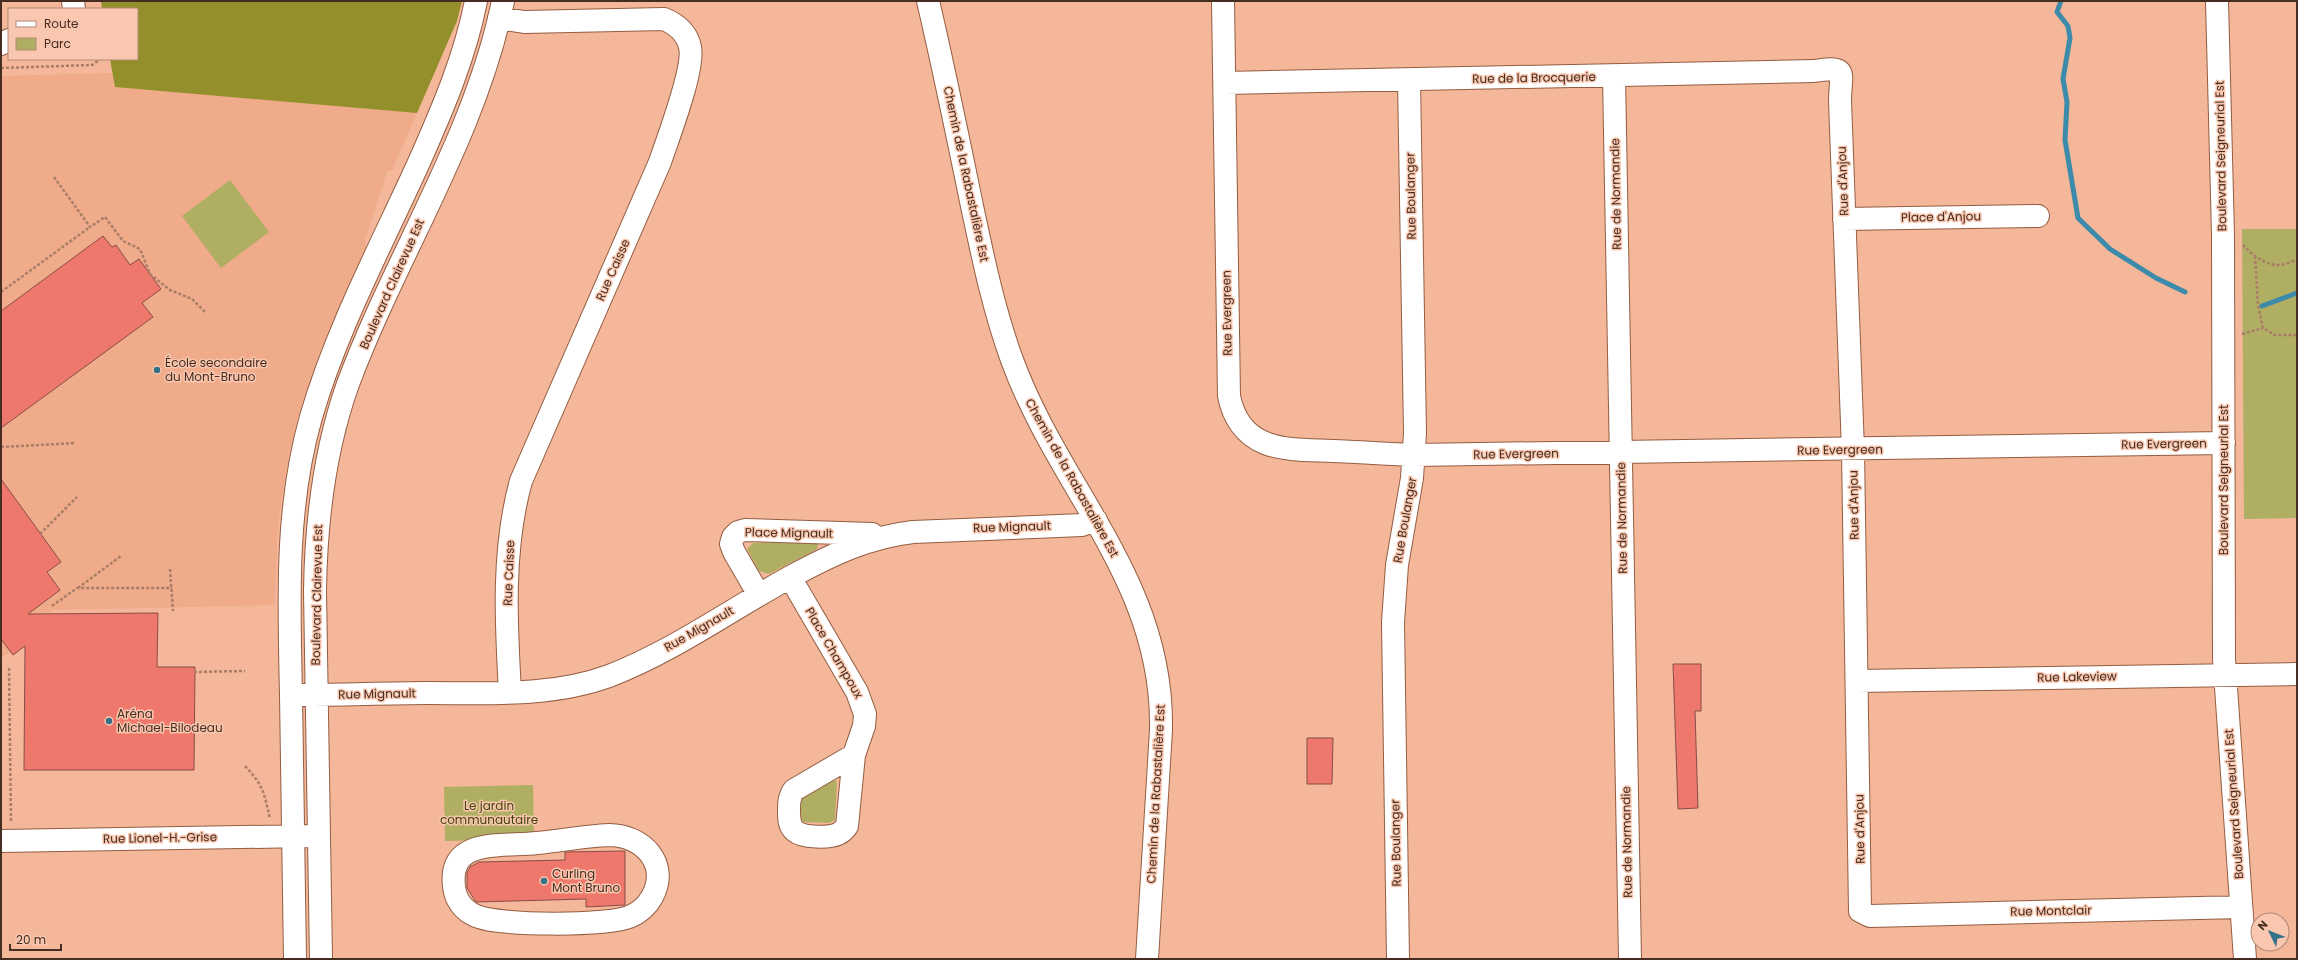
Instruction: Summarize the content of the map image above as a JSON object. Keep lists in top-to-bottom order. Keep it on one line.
{"streets":{"street":["Rue de la Brocquerie","Boulevard Seigneurial Est","Chemin de la Rabastalière Est","Rue d'Anjou","Rue de Normandie","Rue Boulanger","Place d'Anjou","Rue Caisse","Boulevard Clairevue Est","Rue Evergreen","Rue Mignault","Place Mignault","Place Champoux","Rue Lakeview","Rue Lionel-H.-Grise","Rue Montclair"]},"crossings":[["Rue de la Brocquerie","Rue d'Anjou"],["Rue de la Brocquerie","Rue de Normandie"],["Rue de la Brocquerie","Rue Boulanger"],["Rue de la Brocquerie","Rue Evergreen"],["Boulevard Seigneurial Est","Rue Evergreen"],["Boulevard Seigneurial Est","Rue Lakeview"],["Boulevard Seigneurial Est","Rue Montclair"],["Chemin de la Rabastalière Est","Rue Mignault"],["Rue d'Anjou","Place d'Anjou"],["Rue d'Anjou","Rue Evergreen"],["Rue d'Anjou","Rue Lakeview"],["Rue d'Anjou","Rue Montclair"],["Rue de Normandie","Rue Evergreen"],["Rue Boulanger","Rue Evergreen"],["Rue Caisse","Boulevard Clairevue Est"],["Rue Caisse","Rue Mignault"],["Boulevard Clairevue Est","Rue Mignault"],["Boulevard Clairevue Est","Rue Lionel-H.-Grise"],["Rue Mignault","Place Mignault"],["Rue Mignault","Place Champoux"]],"parks":["Le jardin communautaire"],"places":["École secondaire du Mont-Bruno","Aréna Michael-Bilodeau","Curling Mont Bruno"],"legend":["Route","Parc"],"scale_bar":"20 m","north":"top left"}
